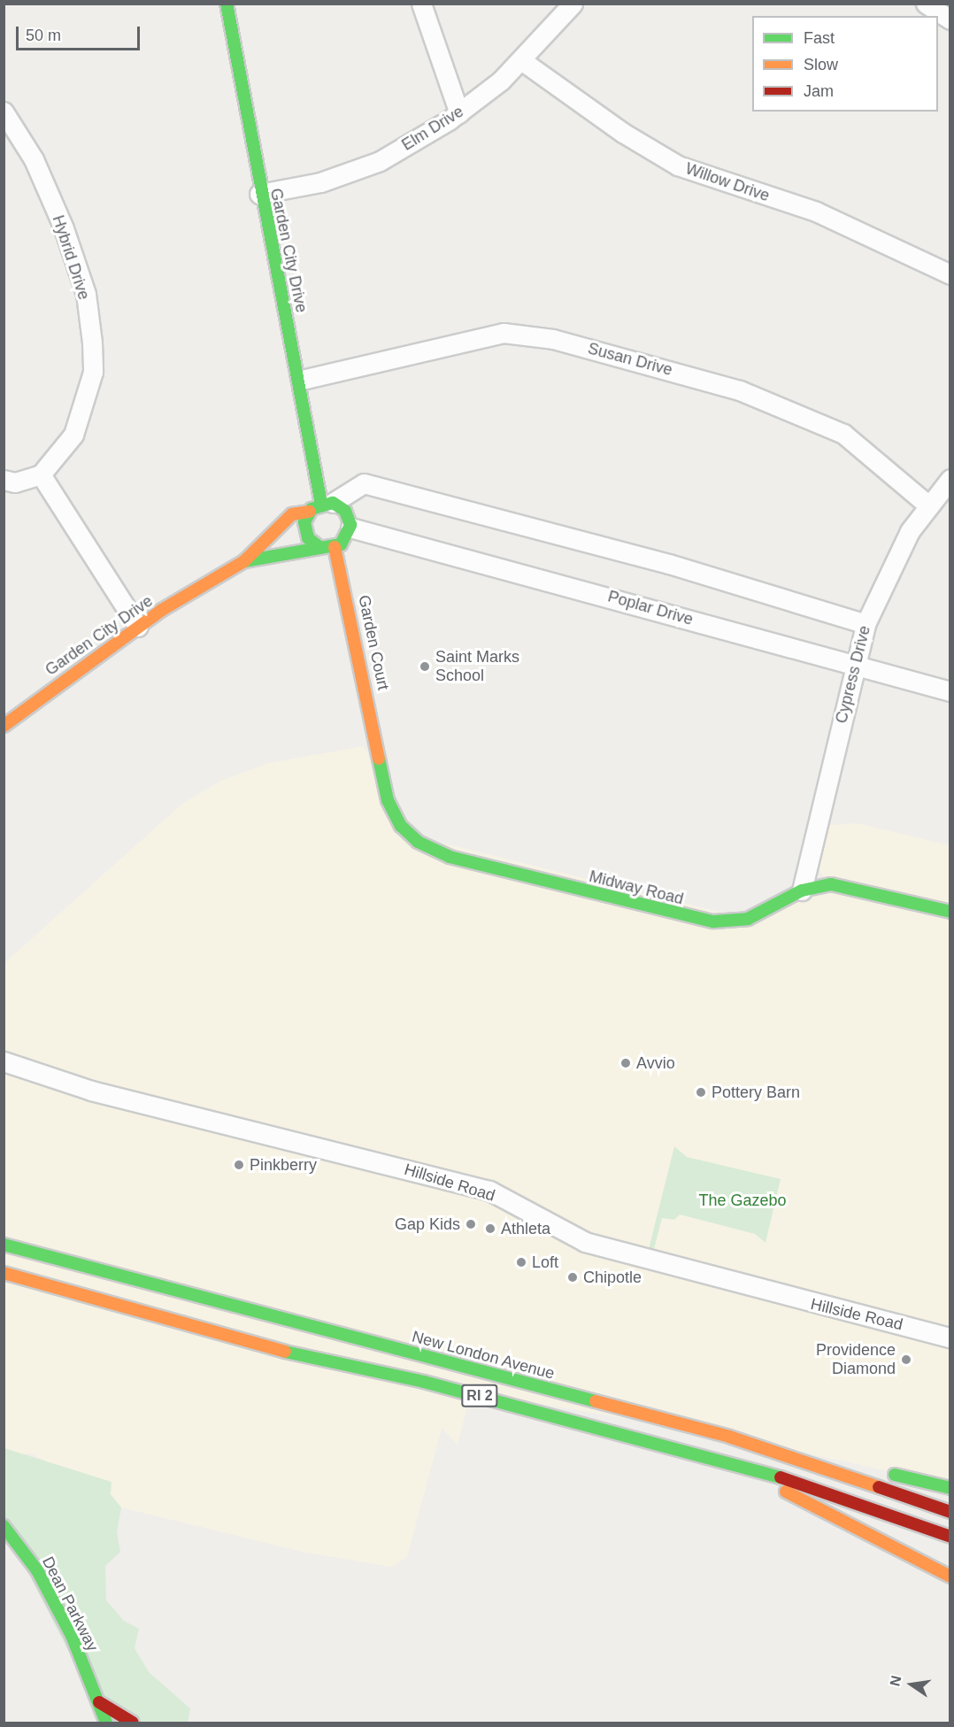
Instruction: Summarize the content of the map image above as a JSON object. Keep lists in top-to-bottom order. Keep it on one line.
{"streets":{"main road":["Garden City Drive","Garden Court","Midway Road","New London Avenue","RI 2","Dean Parkway"],"street":["Elm Drive","Willow Drive","Hybrid Drive","Susan Drive","Poplar Drive","Cypress Drive","Hillside Road"]},"crossings":[["Elm Drive","Willow Drive"],["Elm Drive","Garden City Drive"],["Garden City Drive","Susan Drive"],["Garden City Drive","Poplar Drive"],["Garden City Drive","Garden Court"],["Susan Drive","Cypress Drive"],["Poplar Drive","Garden Court"],["Poplar Drive","Cypress Drive"],["Garden Court","Midway Road"],["Cypress Drive","Midway Road"]],"parks":["The Gazebo"],"places":["Saint Marks School","Avvio","Pottery Barn","Pinkberry","Gap Kids","Athleta","Loft","Chipotle","Providence Diamond"],"legend":["Fast","Slow","Jam"],"scale_bar":"50 m","north":"left"}
